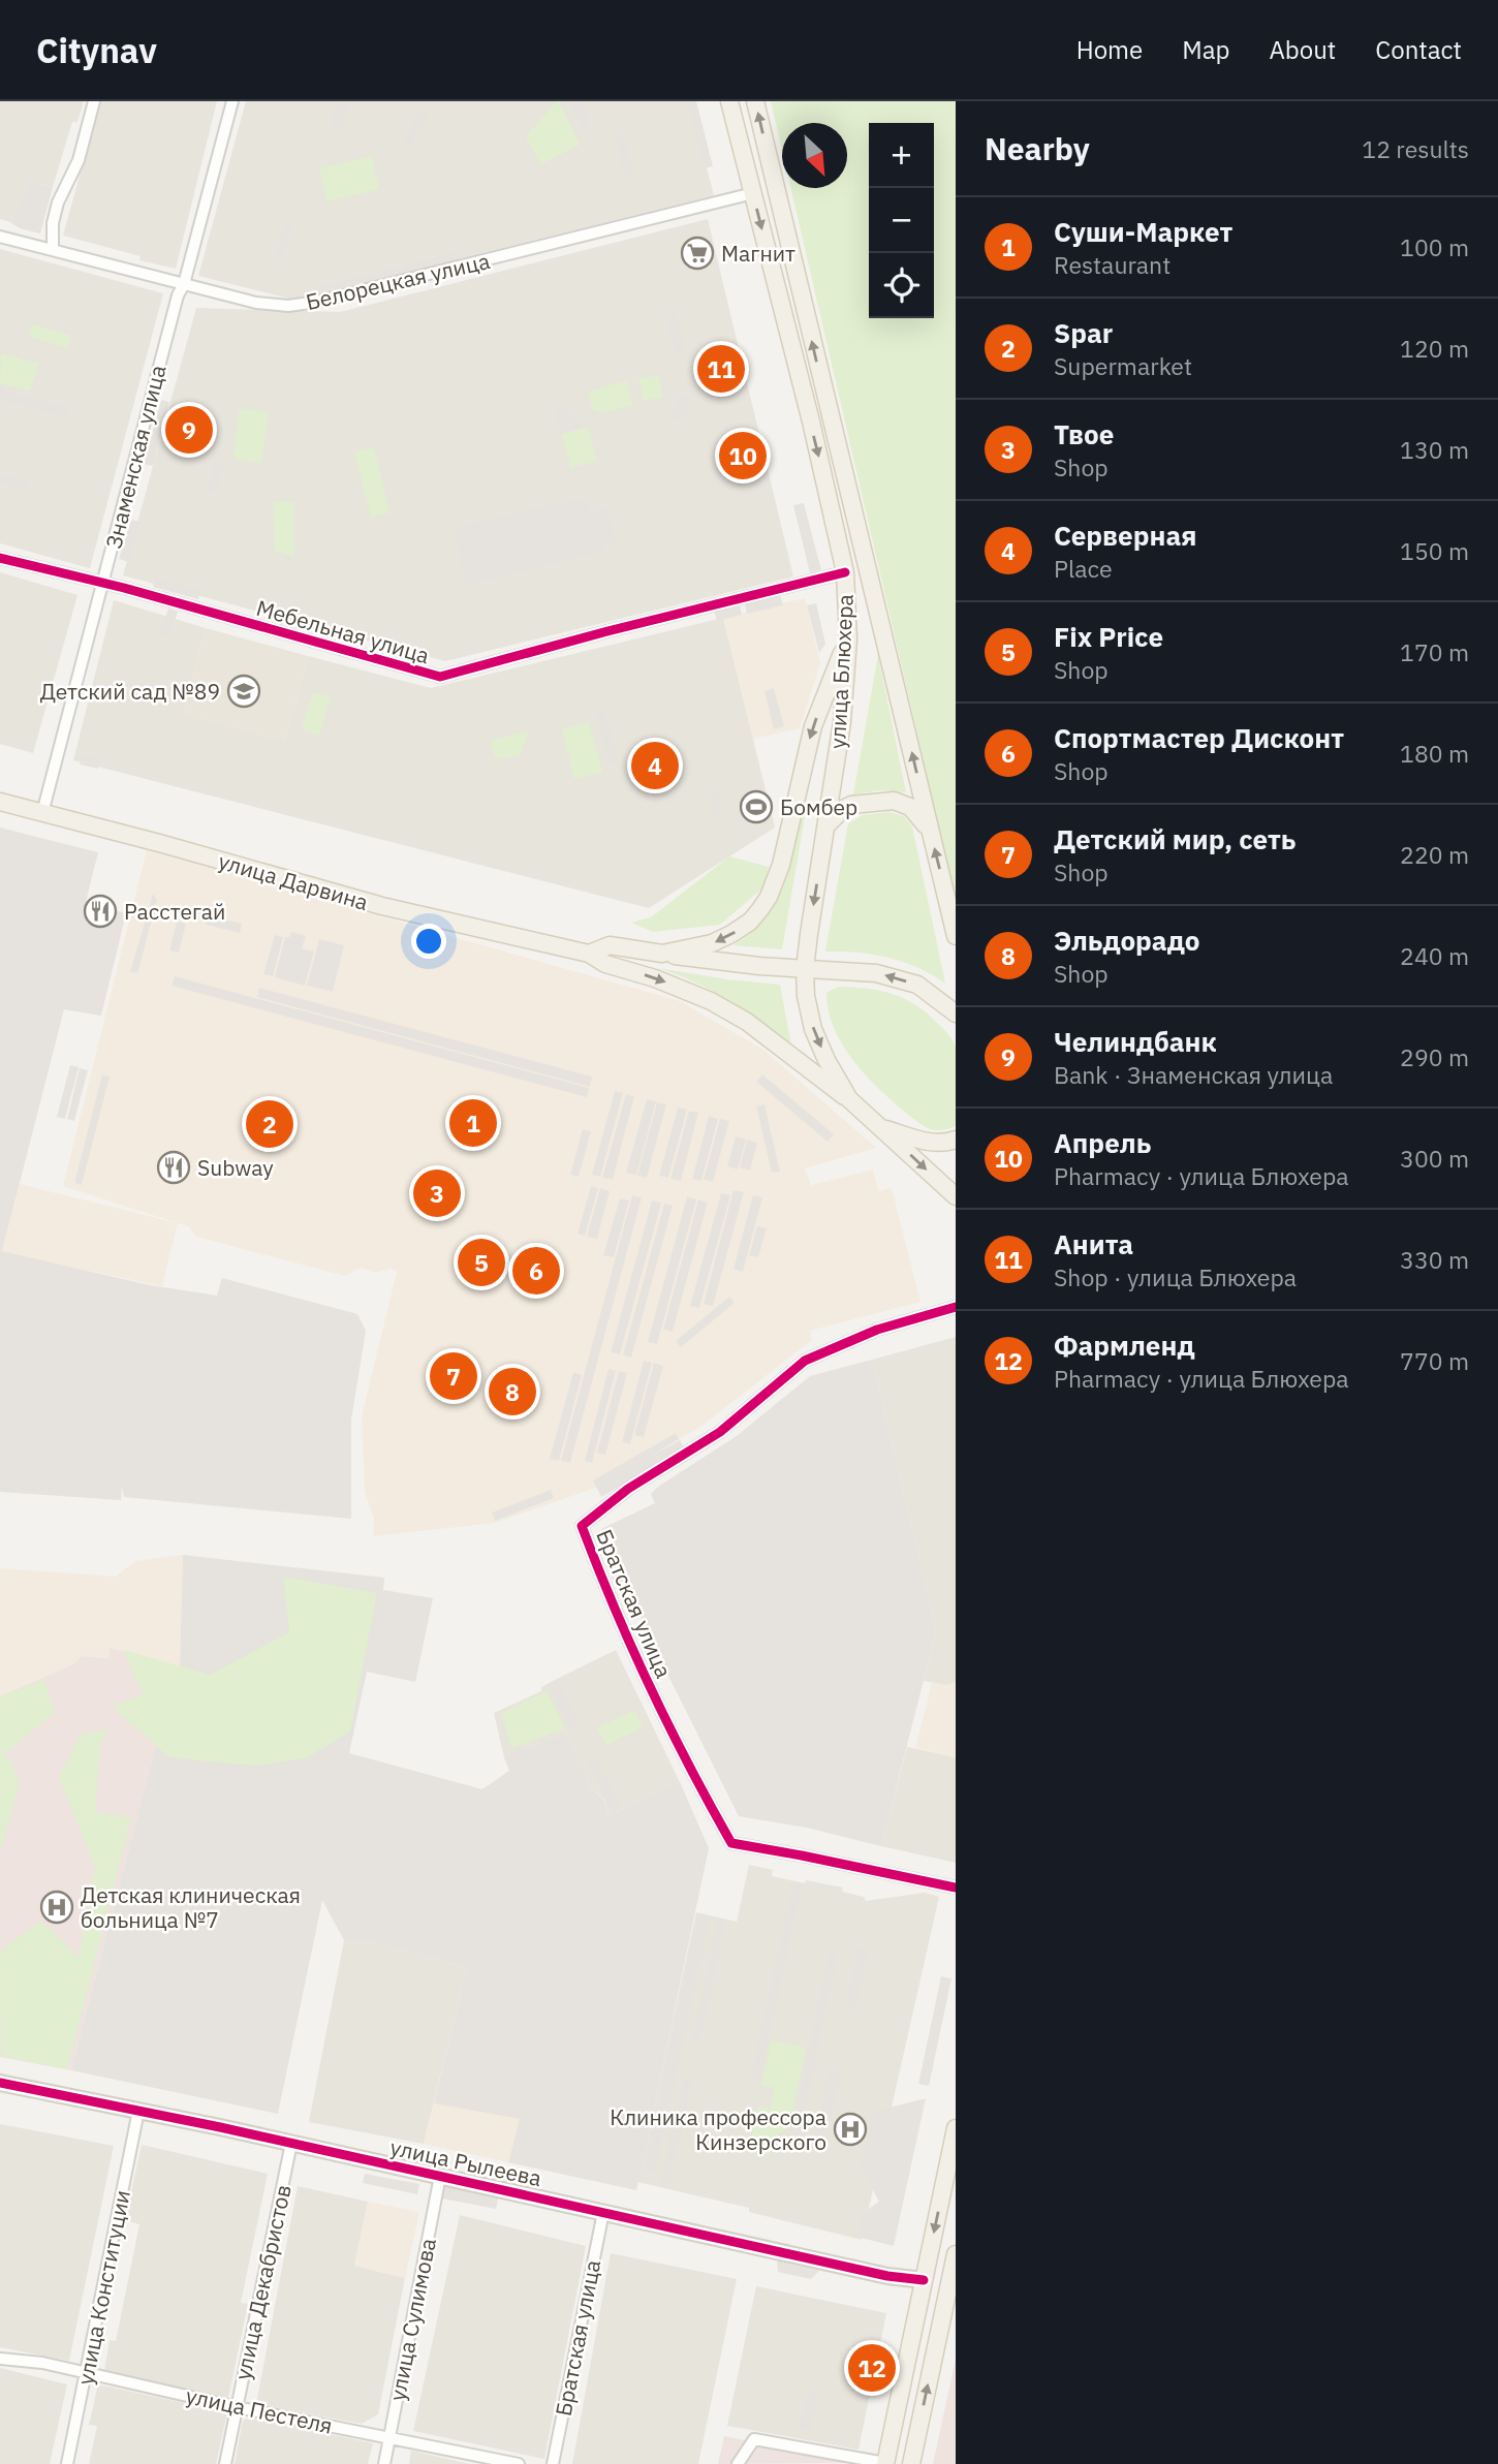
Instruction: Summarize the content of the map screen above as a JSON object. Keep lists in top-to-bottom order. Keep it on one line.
{"streets":{"main road":["улица Блюхера","улица Дарвина"],"street":["Белорецкая улица","Знаменская улица","Мебельная улица","Братская улица","улица Рылеева","улица Декабристов","улица Конституции","улица Сулимова","улица Пестеля"]},"crossings":[["Белорецкая улица","Знаменская улица"],["Белорецкая улица","улица Блюхера"],["Знаменская улица","Мебельная улица"],["Знаменская улица","улица Дарвина"],["Мебельная улица","улица Блюхера"],["улица Блюхера","улица Дарвина"],["Братская улица","улица Рылеева"],["улица Рылеева","улица Декабристов"],["улица Рылеева","улица Конституции"],["улица Рылеева","улица Сулимова"],["улица Декабристов","улица Пестеля"],["улица Конституции","улица Пестеля"],["улица Сулимова","улица Пестеля"]],"places":{"supermarket":["Магнит"],"school or university":["Детский сад №89"],"sports":["Бомбер"],"restaurant":["Расстегай","Subway"],"hospital":["Детская клиническая больница №7","Клиника профессора Кинзерского"]},"north":"bottom right","page":{"header":"Citynav","nav":["Home","Map","About","Contact"],"heading":["Nearby","12 results"],"map_buttons":["+","−"],"list":[{"mark":"1","name":"Суши-Маркет","note":"Restaurant","value":"100 m"},{"mark":"2","name":"Spar","note":"Supermarket","value":"120 m"},{"mark":"3","name":"Твое","note":"Shop","value":"130 m"},{"mark":"4","name":"Серверная","note":"Place","value":"150 m"},{"mark":"5","name":"Fix Price","note":"Shop","value":"170 m"},{"mark":"6","name":"Спортмастер Дисконт","note":"Shop","value":"180 m"},{"mark":"7","name":"Детский мир, сеть","note":"Shop","value":"220 m"},{"mark":"8","name":"Эльдорадо","note":"Shop","value":"240 m"},{"mark":"9","name":"Челиндбанк","note":"Bank · Знаменская улица","value":"290 m"},{"mark":"10","name":"Апрель","note":"Pharmacy · улица Блюхера","value":"300 m"},{"mark":"11","name":"Анита","note":"Shop · улица Блюхера","value":"330 m"},{"mark":"12","name":"Фармленд","note":"Pharmacy · улица Блюхера","value":"770 m"}],"pins":["11","9","10","4","1","2","3","5","6","7","8","12"]}}
